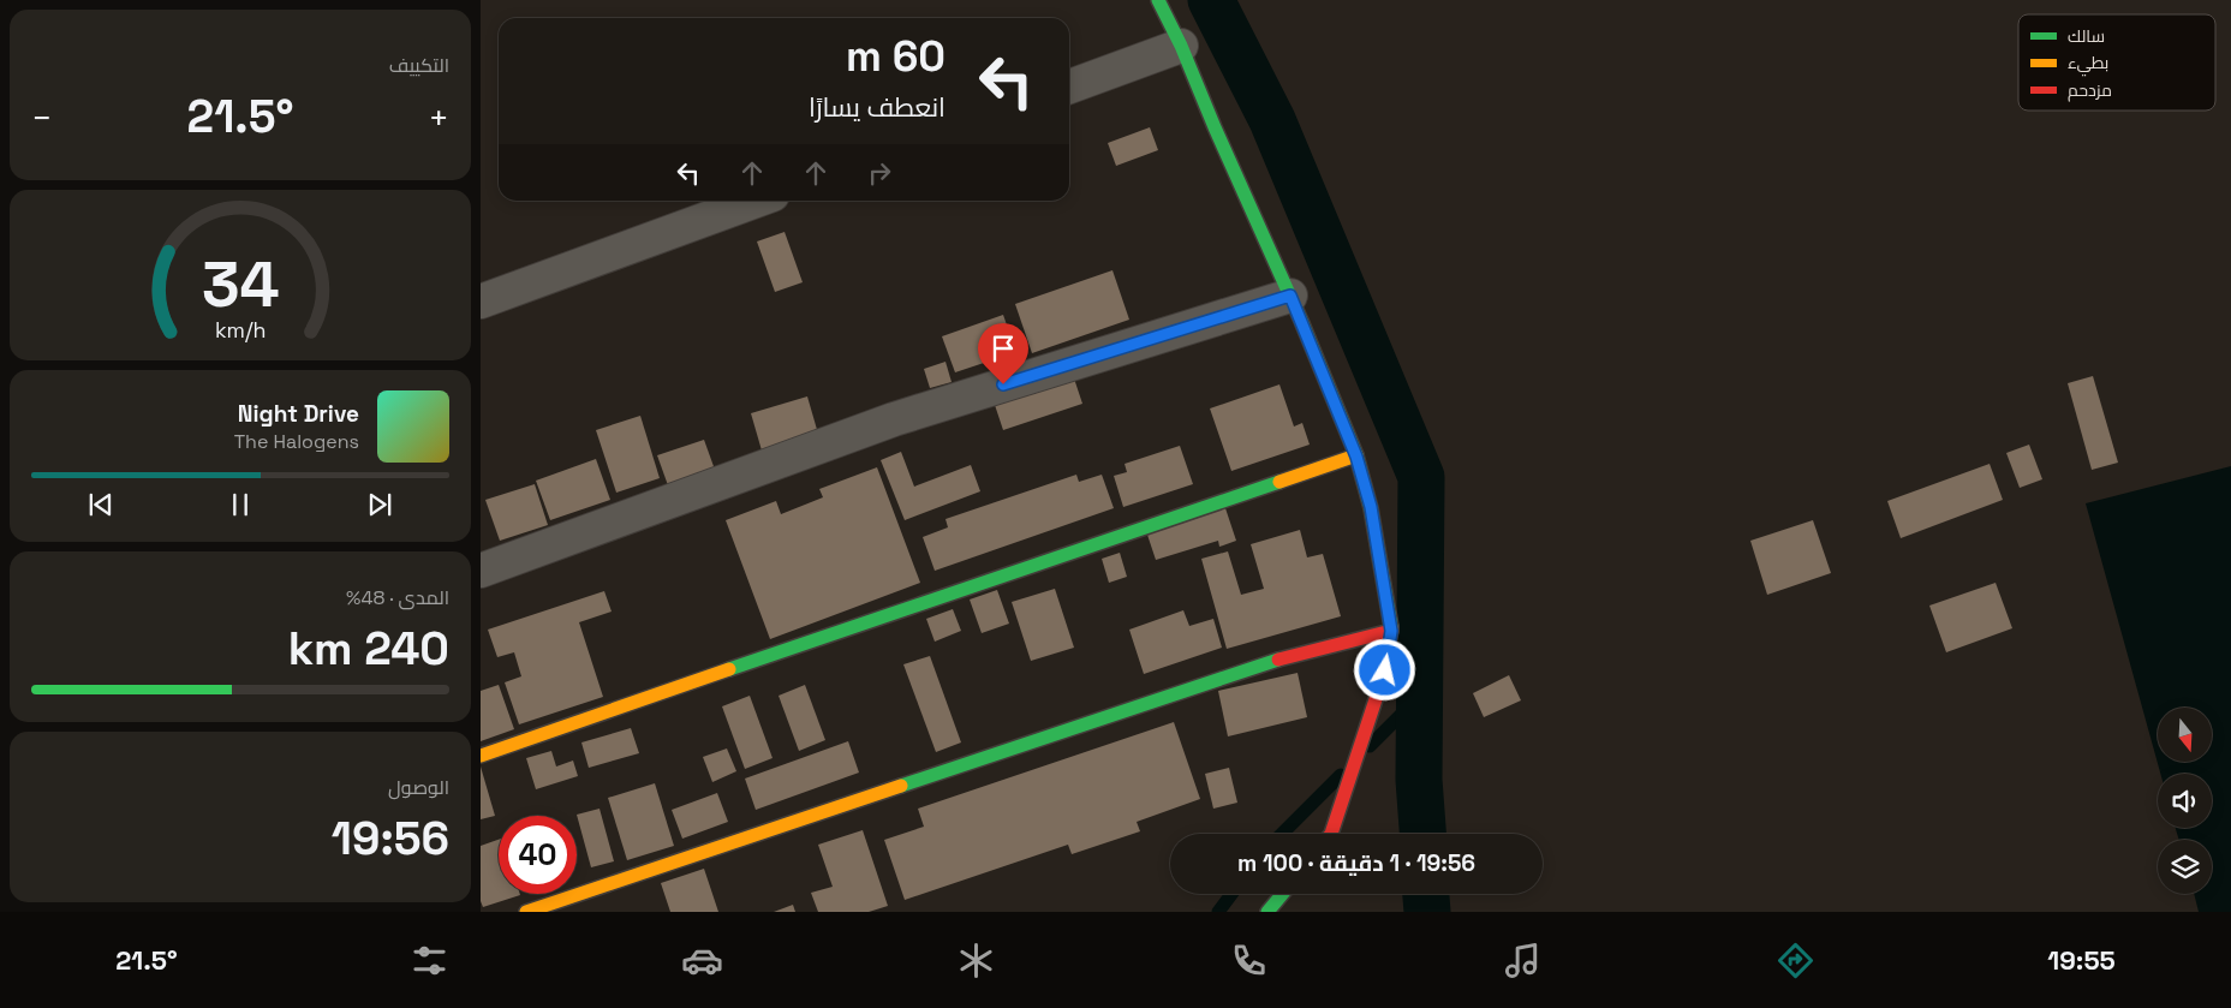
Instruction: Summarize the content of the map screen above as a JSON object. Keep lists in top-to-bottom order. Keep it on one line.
{"legend":["سالك","بطيء","مزدحم"],"north":"bottom","page":{"tile":["التكييف",["المدى · 48%","240 km"],["الوصول","19:56"]],"turn":["60 m","انعطف يسارًا"],"heat":["−","21.5°","+"],"song":["Night Drive","The Halogens"],"limit":"40","trip":"19:56 · 1 دقيقة · 100 m","tabs":["19:55","21.5°"],"gauge":["34","km/h"]}}
